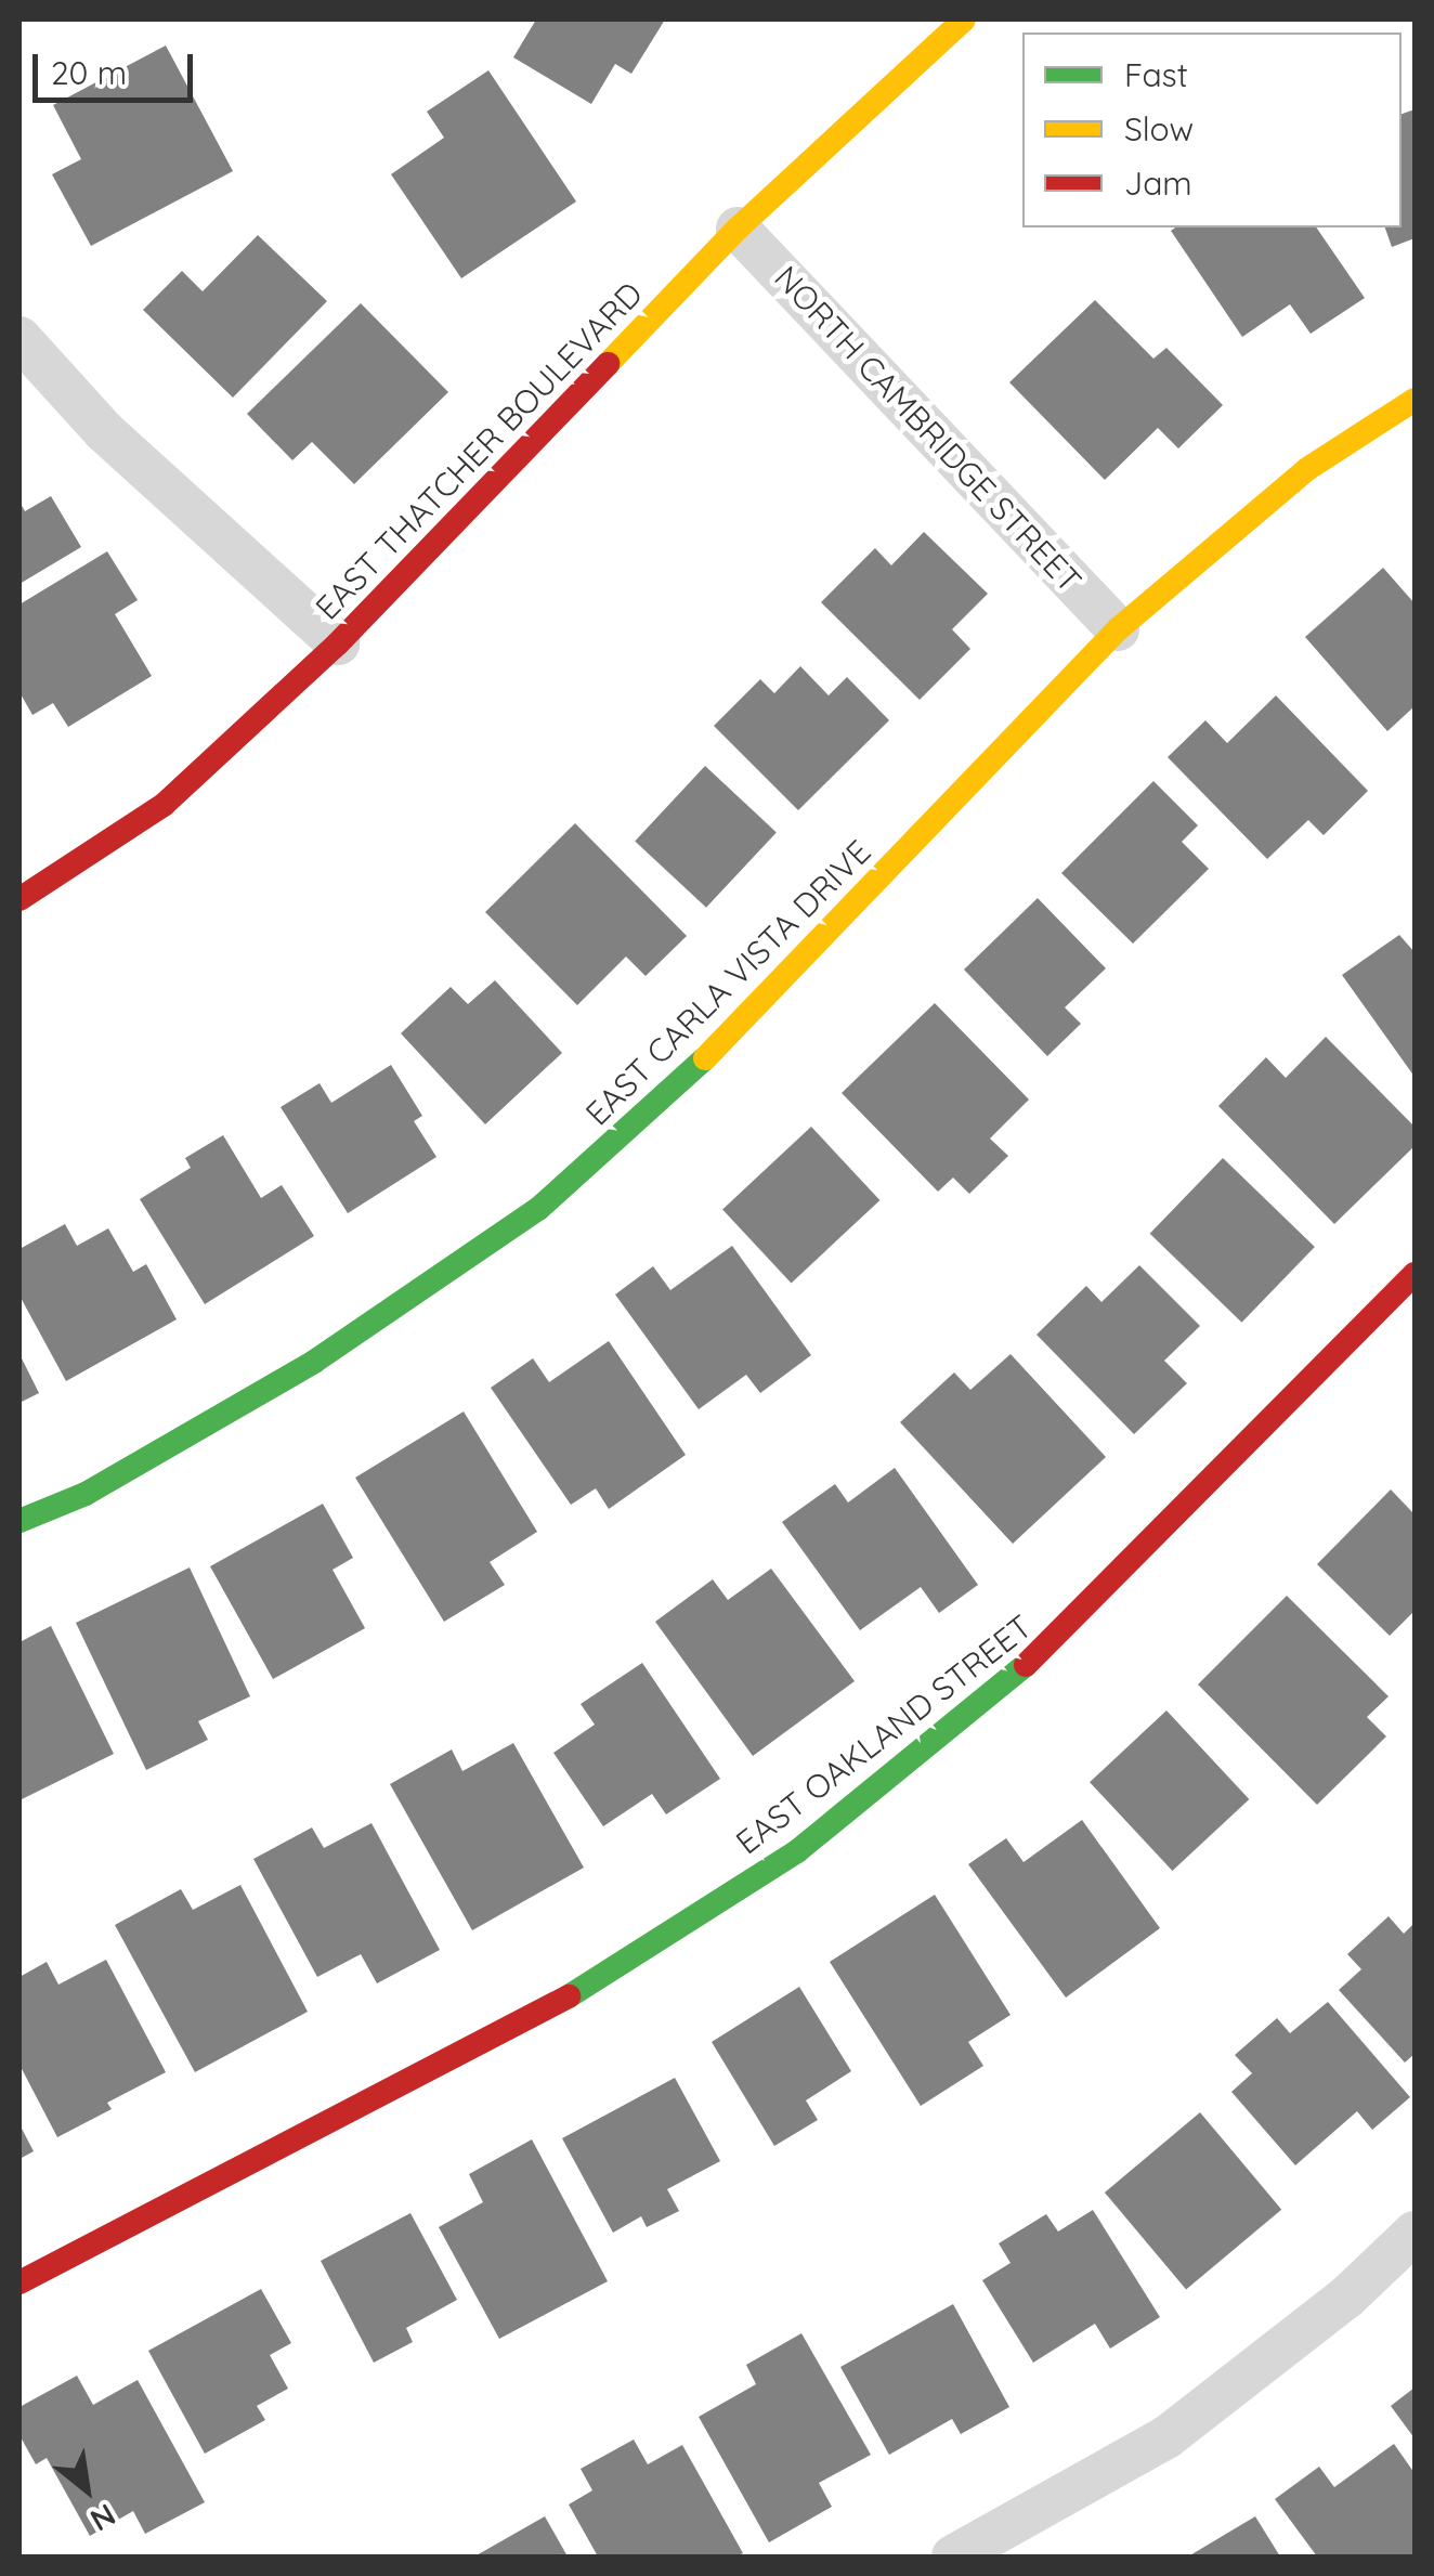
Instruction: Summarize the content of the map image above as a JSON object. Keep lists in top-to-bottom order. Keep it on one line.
{"streets":{"street":["NORTH CAMBRIDGE STREET","EAST THATCHER BOULEVARD","EAST CARLA VISTA DRIVE","EAST OAKLAND STREET"]},"crossings":[["NORTH CAMBRIDGE STREET","EAST THATCHER BOULEVARD"],["NORTH CAMBRIDGE STREET","EAST CARLA VISTA DRIVE"]],"legend":["Fast","Slow","Jam"],"scale_bar":"20 m","north":"bottom right"}
